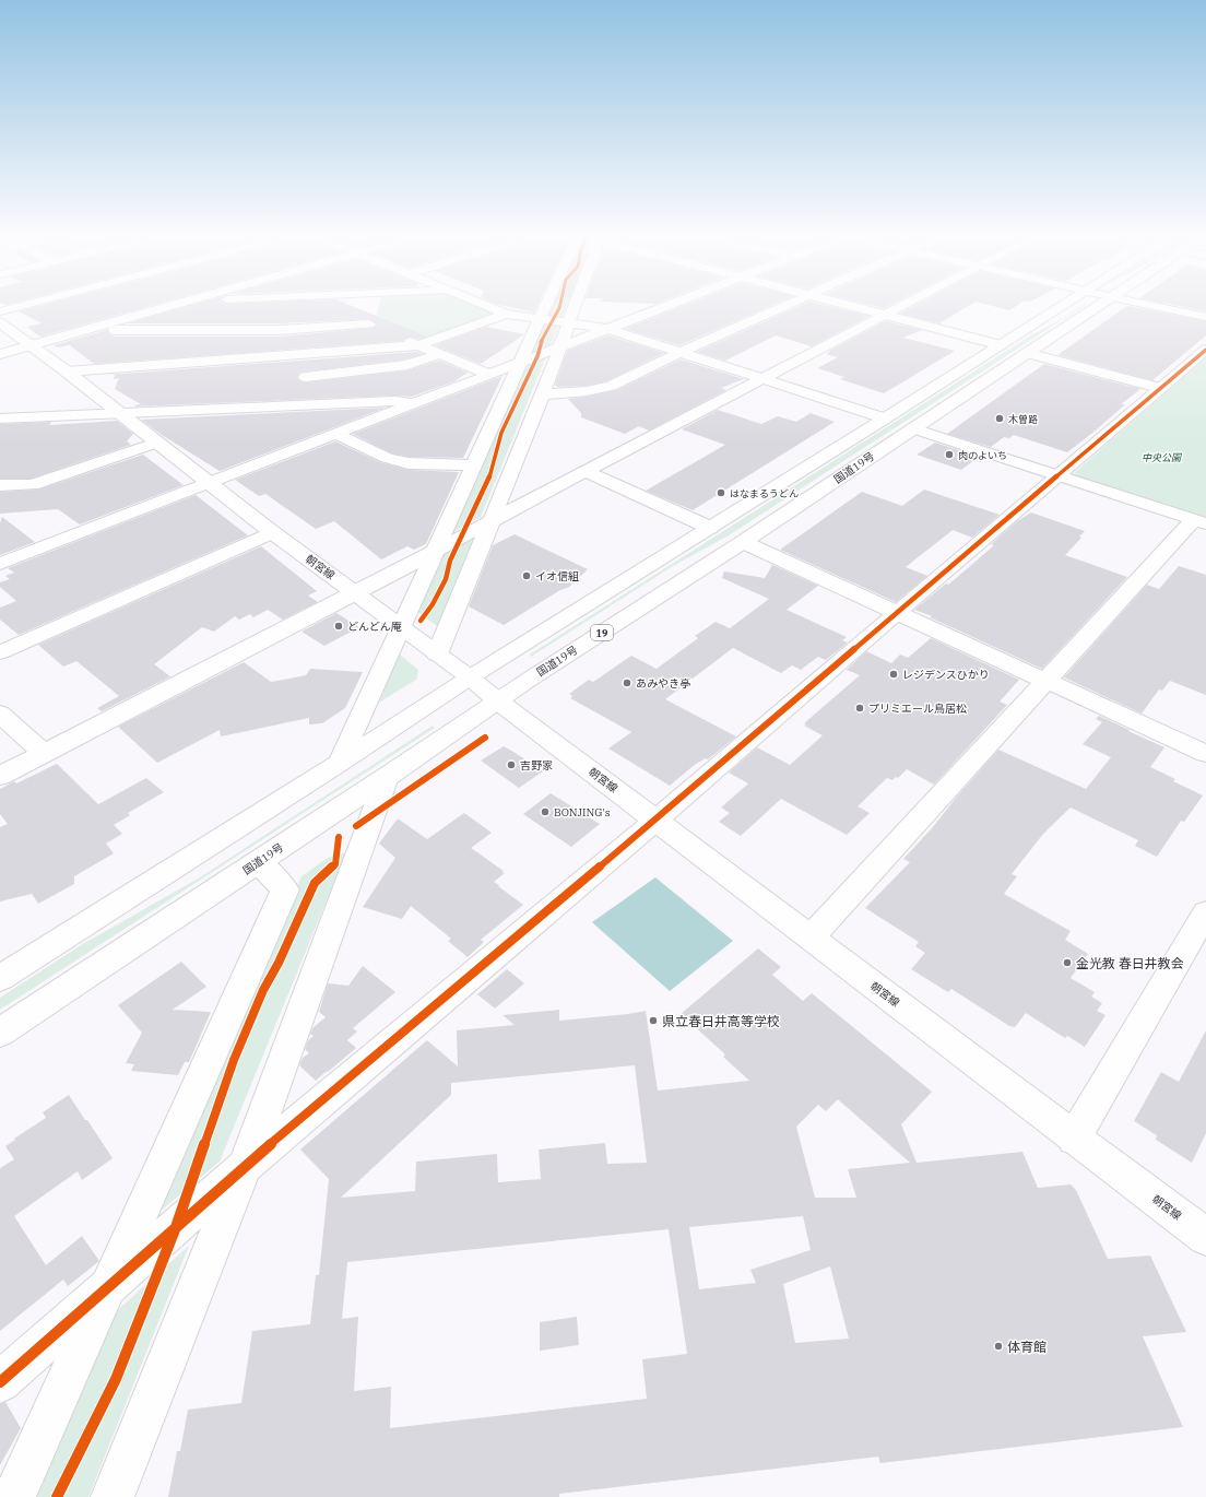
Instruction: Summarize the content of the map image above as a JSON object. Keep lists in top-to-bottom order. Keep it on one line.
{"streets":{"main road":["国道19号","朝宮線","19"]},"crossings":[["国道19号","朝宮線"]],"parks":["中央公園"],"places":["木曽路","肉のよいち","はなまるうどん","イオ信組","どんどん庵","レジデンスひかり","あみやき亭","プリミエール鳥居松","吉野家","BONJING's","金光教 春日井教会","県立春日井高等学校","体育館"]}
